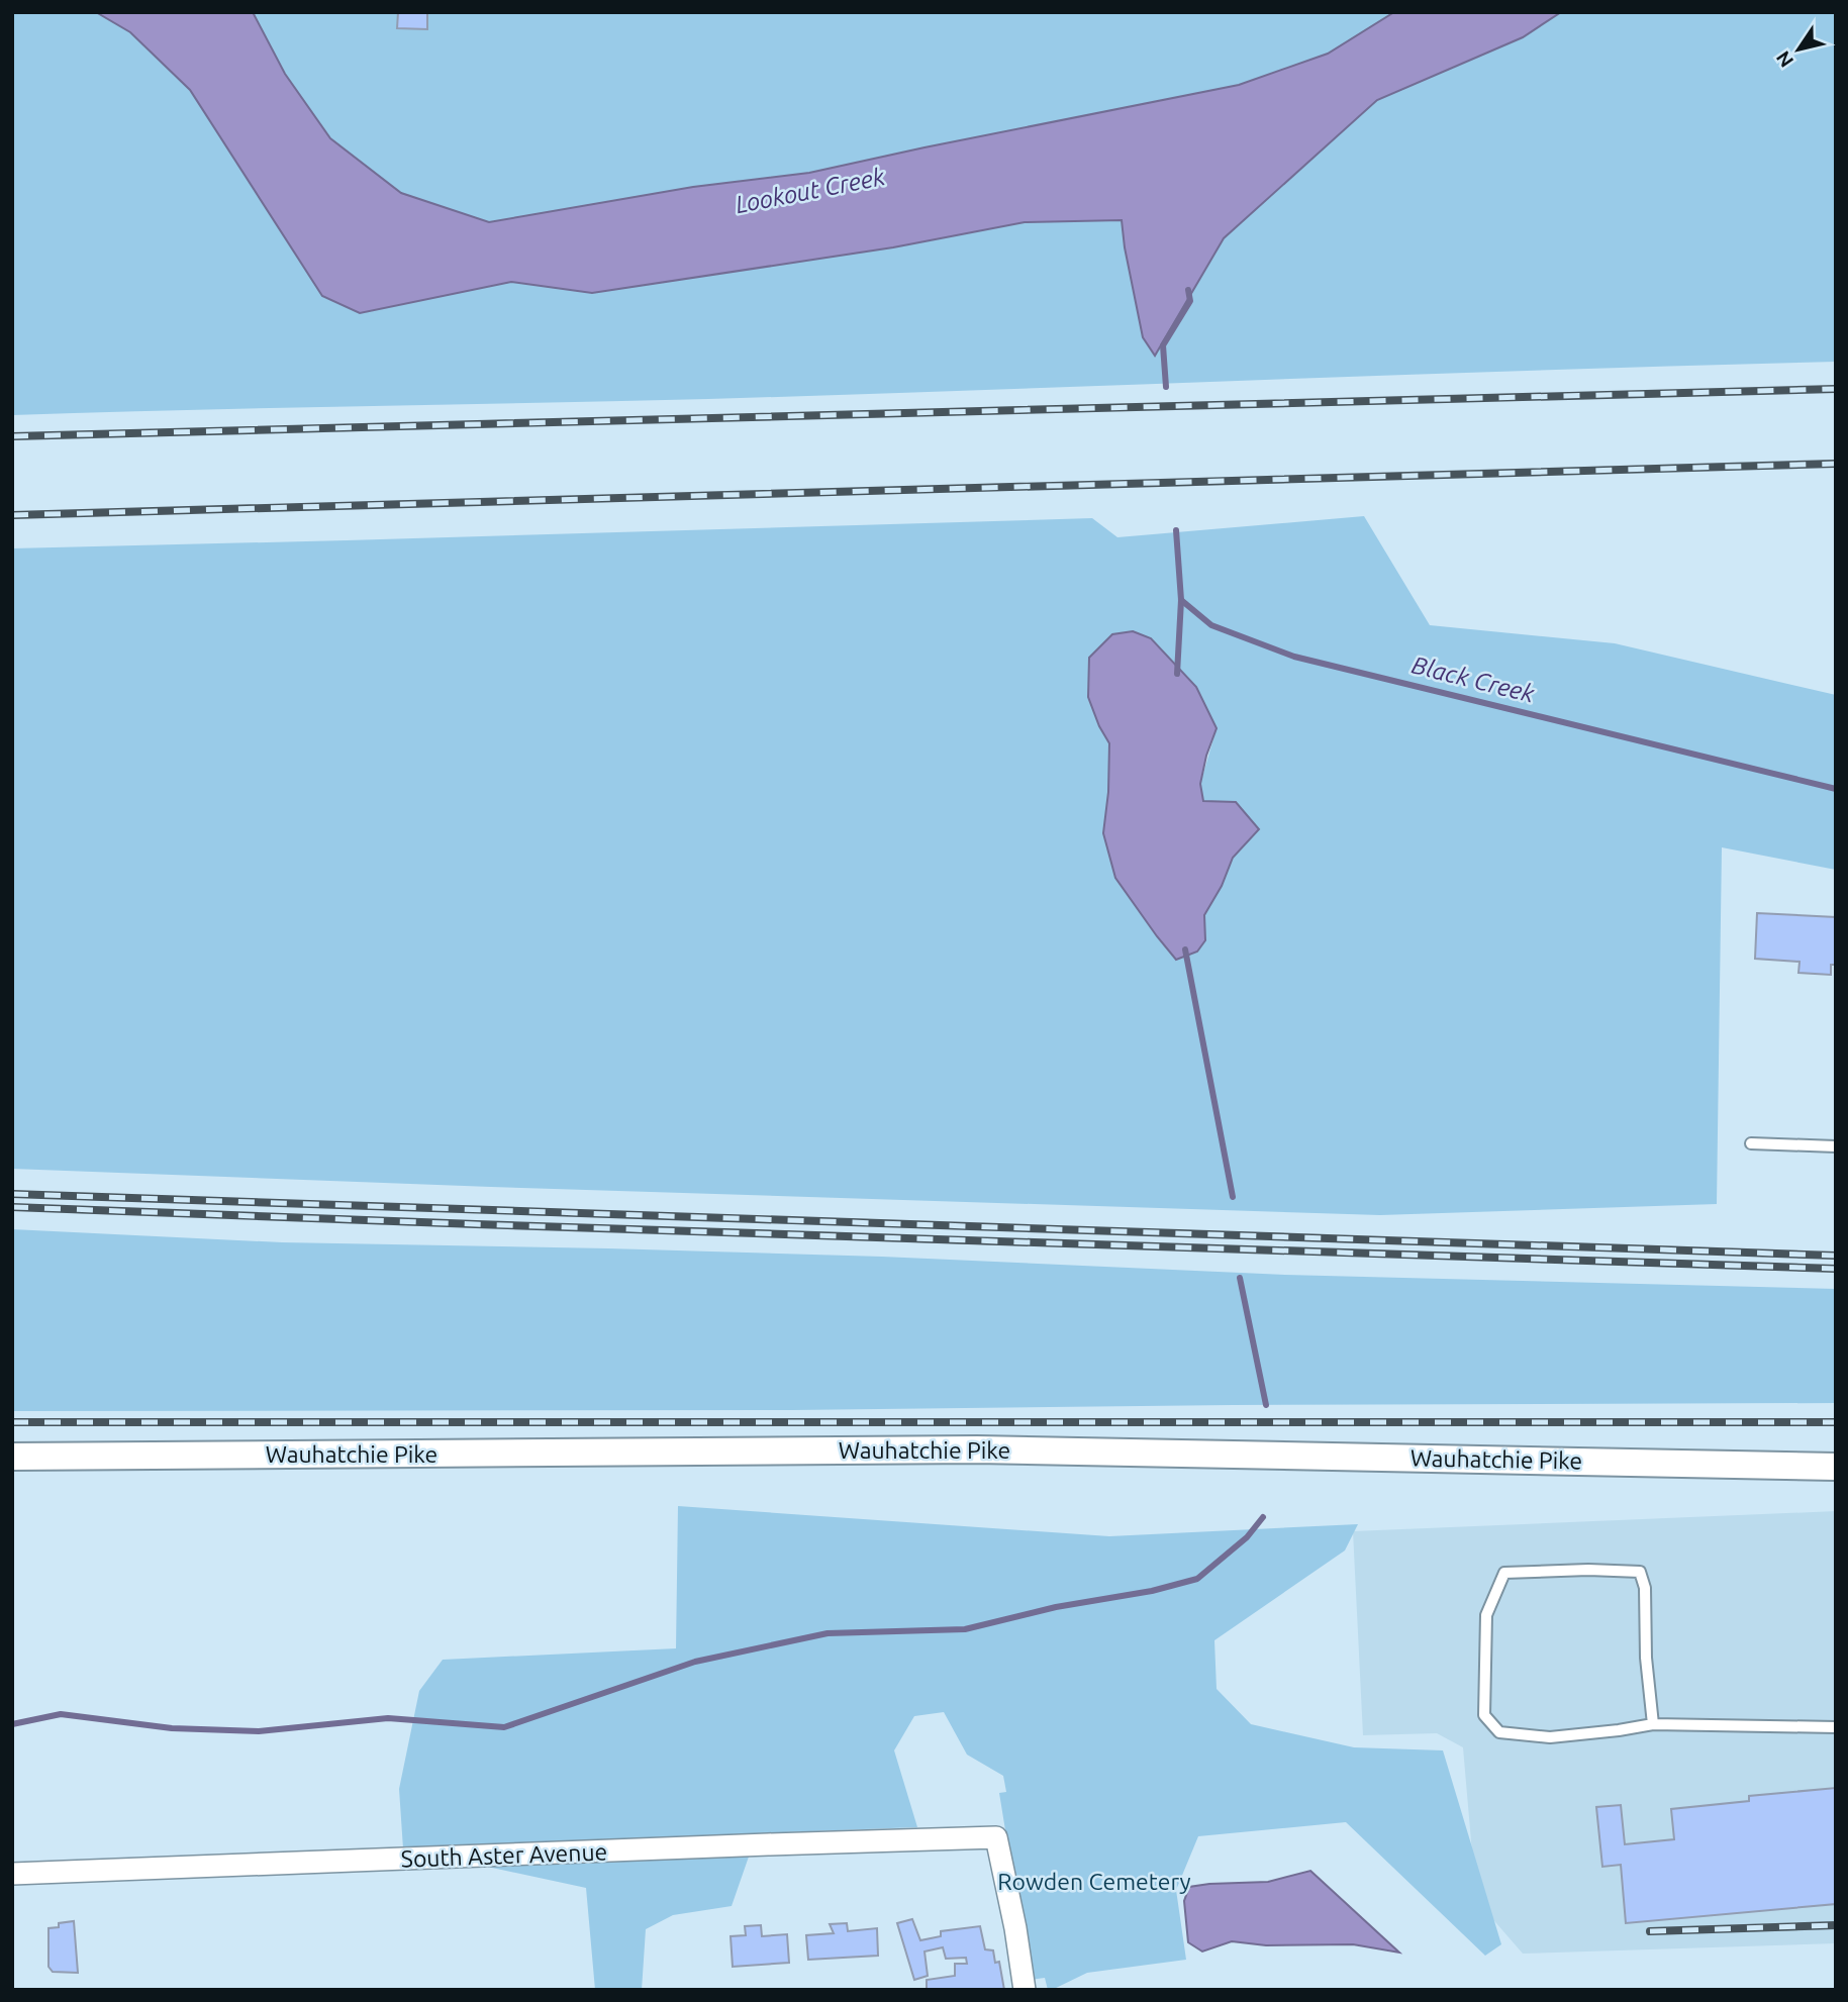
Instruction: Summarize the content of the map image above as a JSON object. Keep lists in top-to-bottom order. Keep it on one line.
{"streets":{"street":["Wauhatchie Pike","South Aster Avenue"]},"water":["Lookout Creek","Black Creek"],"parks":["Rowden Cemetery"],"north":"bottom left"}
